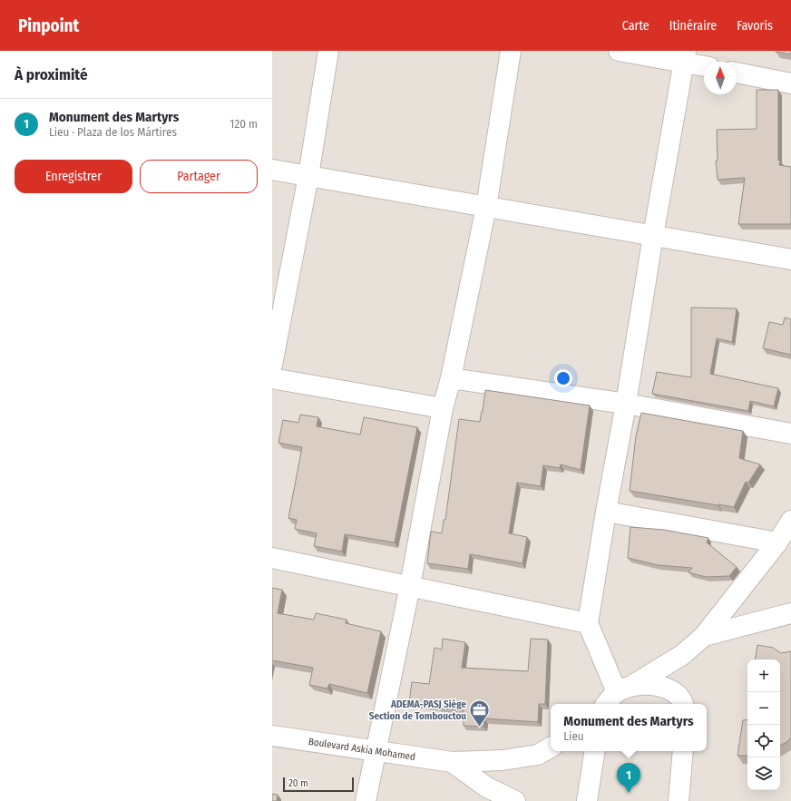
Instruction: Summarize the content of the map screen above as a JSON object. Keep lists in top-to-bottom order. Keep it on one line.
{"streets":{"street":["Boulevard Askia Mohamed"]},"places":{"office":["ADEMA-PASJ Siége Section de Tombouctou"]},"scale_bar":"20 m","north":"top","page":{"header":"Pinpoint","nav":["Carte","Itinéraire","Favoris"],"heading":"À proximité","list":[{"mark":"1","name":"Monument des Martyrs","note":"Lieu · Plaza de los Mártires","value":"120 m"}],"buttons":["Enregistrer","Partager"],"map_buttons":["+","−"],"popup":["Monument des Martyrs","Lieu"],"pins":"1","scale":"20 m"}}
